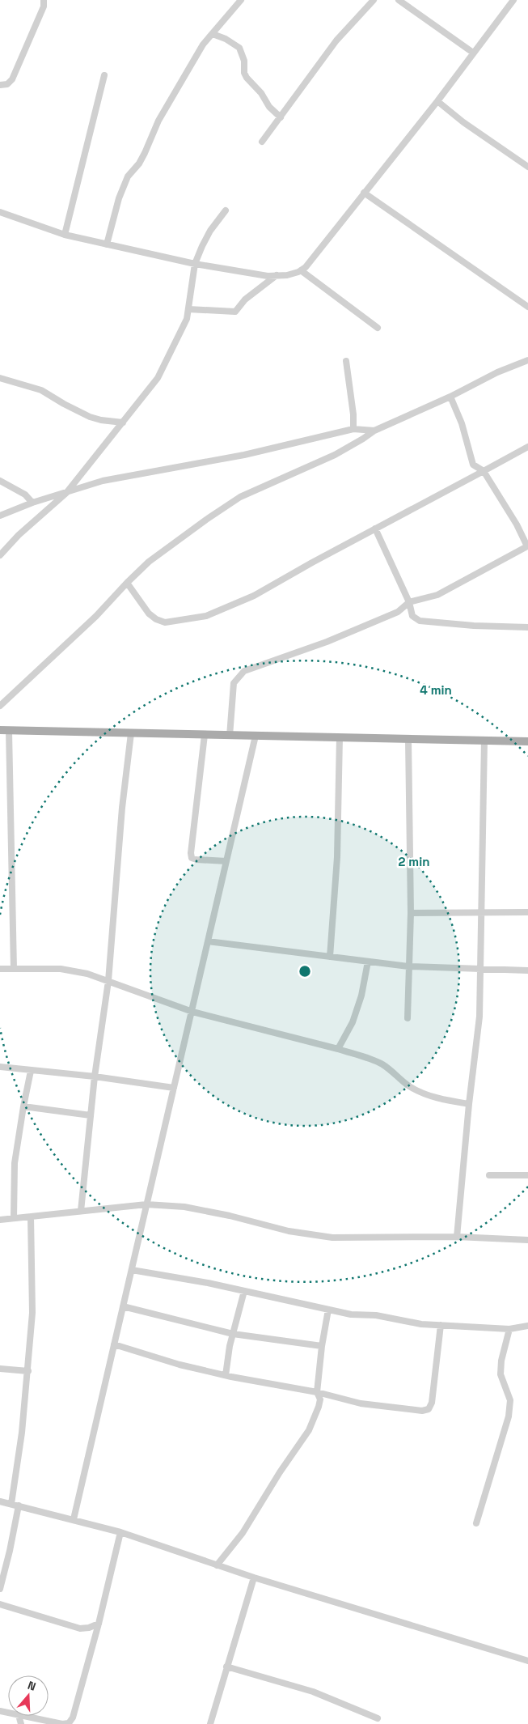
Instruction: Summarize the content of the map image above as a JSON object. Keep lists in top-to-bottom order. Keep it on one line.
{"north":"top","rings":["4 min","2 min"]}
